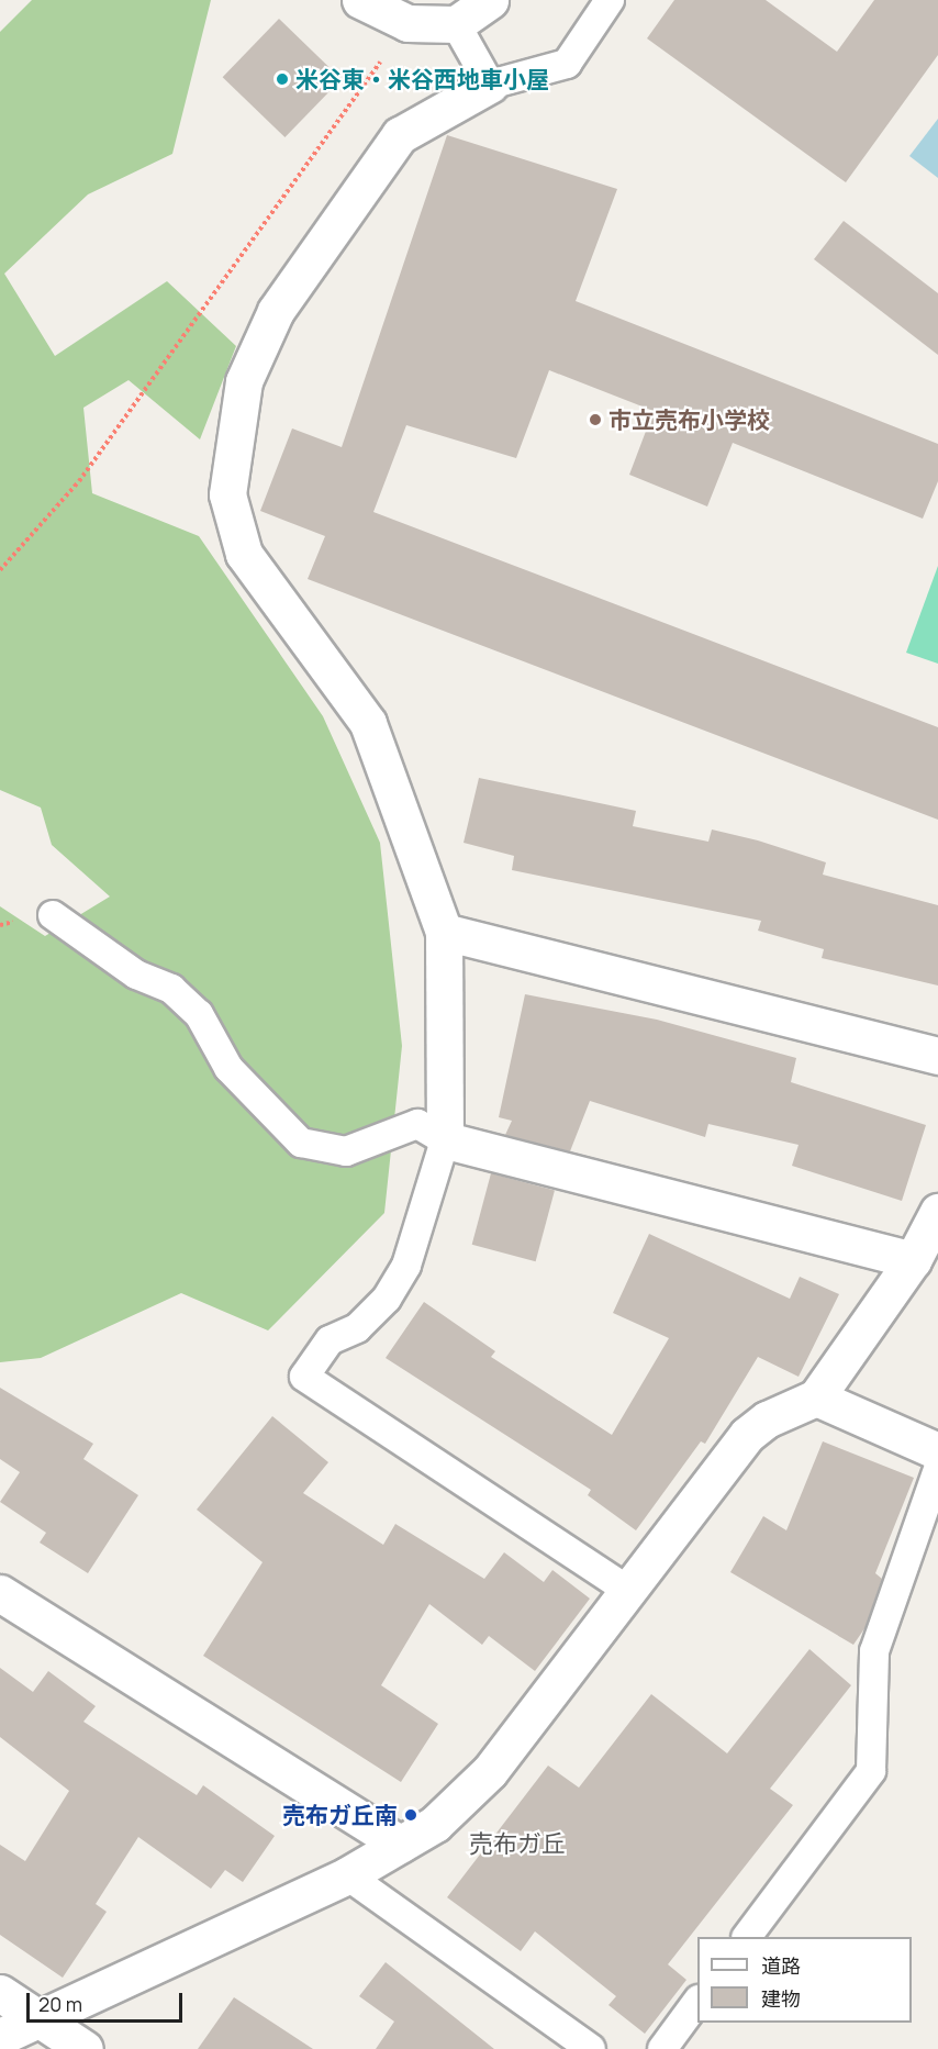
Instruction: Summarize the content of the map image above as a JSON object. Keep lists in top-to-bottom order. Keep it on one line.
{"districts":["売布ガ丘"],"places":["米谷東・米谷西地車小屋","市立売布小学校","売布ガ丘南"],"legend":["道路","建物"],"scale_bar":"20 m"}
